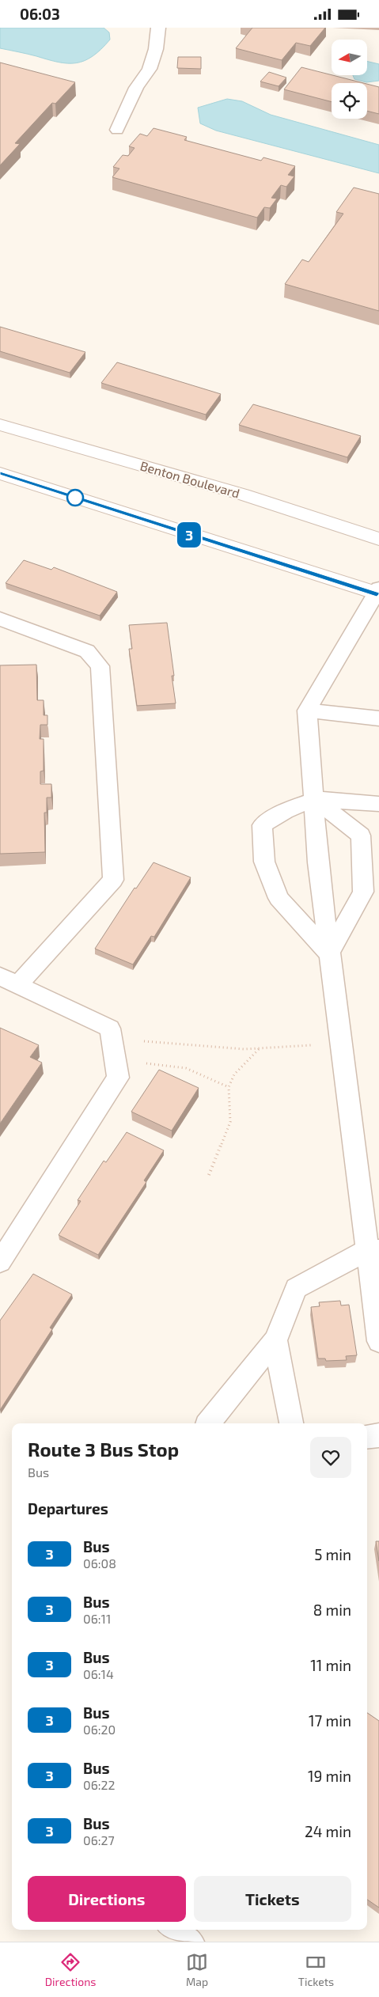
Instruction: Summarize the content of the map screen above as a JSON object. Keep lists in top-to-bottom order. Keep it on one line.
{"streets":{"street":["Benton Boulevard"]},"lines":["bus line 3"],"north":"left","page":{"status":"06:03","on_map":"3","heading":[["Route 3 Bus Stop","Bus"],"Departures"],"list":[{"mark":"3","name":"Bus","note":"06:08","value":"5 min"},{"mark":"3","name":"Bus","note":"06:11","value":"8 min"},{"mark":"3","name":"Bus","note":"06:14","value":"11 min"},{"mark":"3","name":"Bus","note":"06:20","value":"17 min"},{"mark":"3","name":"Bus","note":"06:22","value":"19 min"},{"mark":"3","name":"Bus","note":"06:27","value":"24 min"}],"buttons":["Directions","Tickets"],"tabs":["Directions","Map","Tickets"]}}
